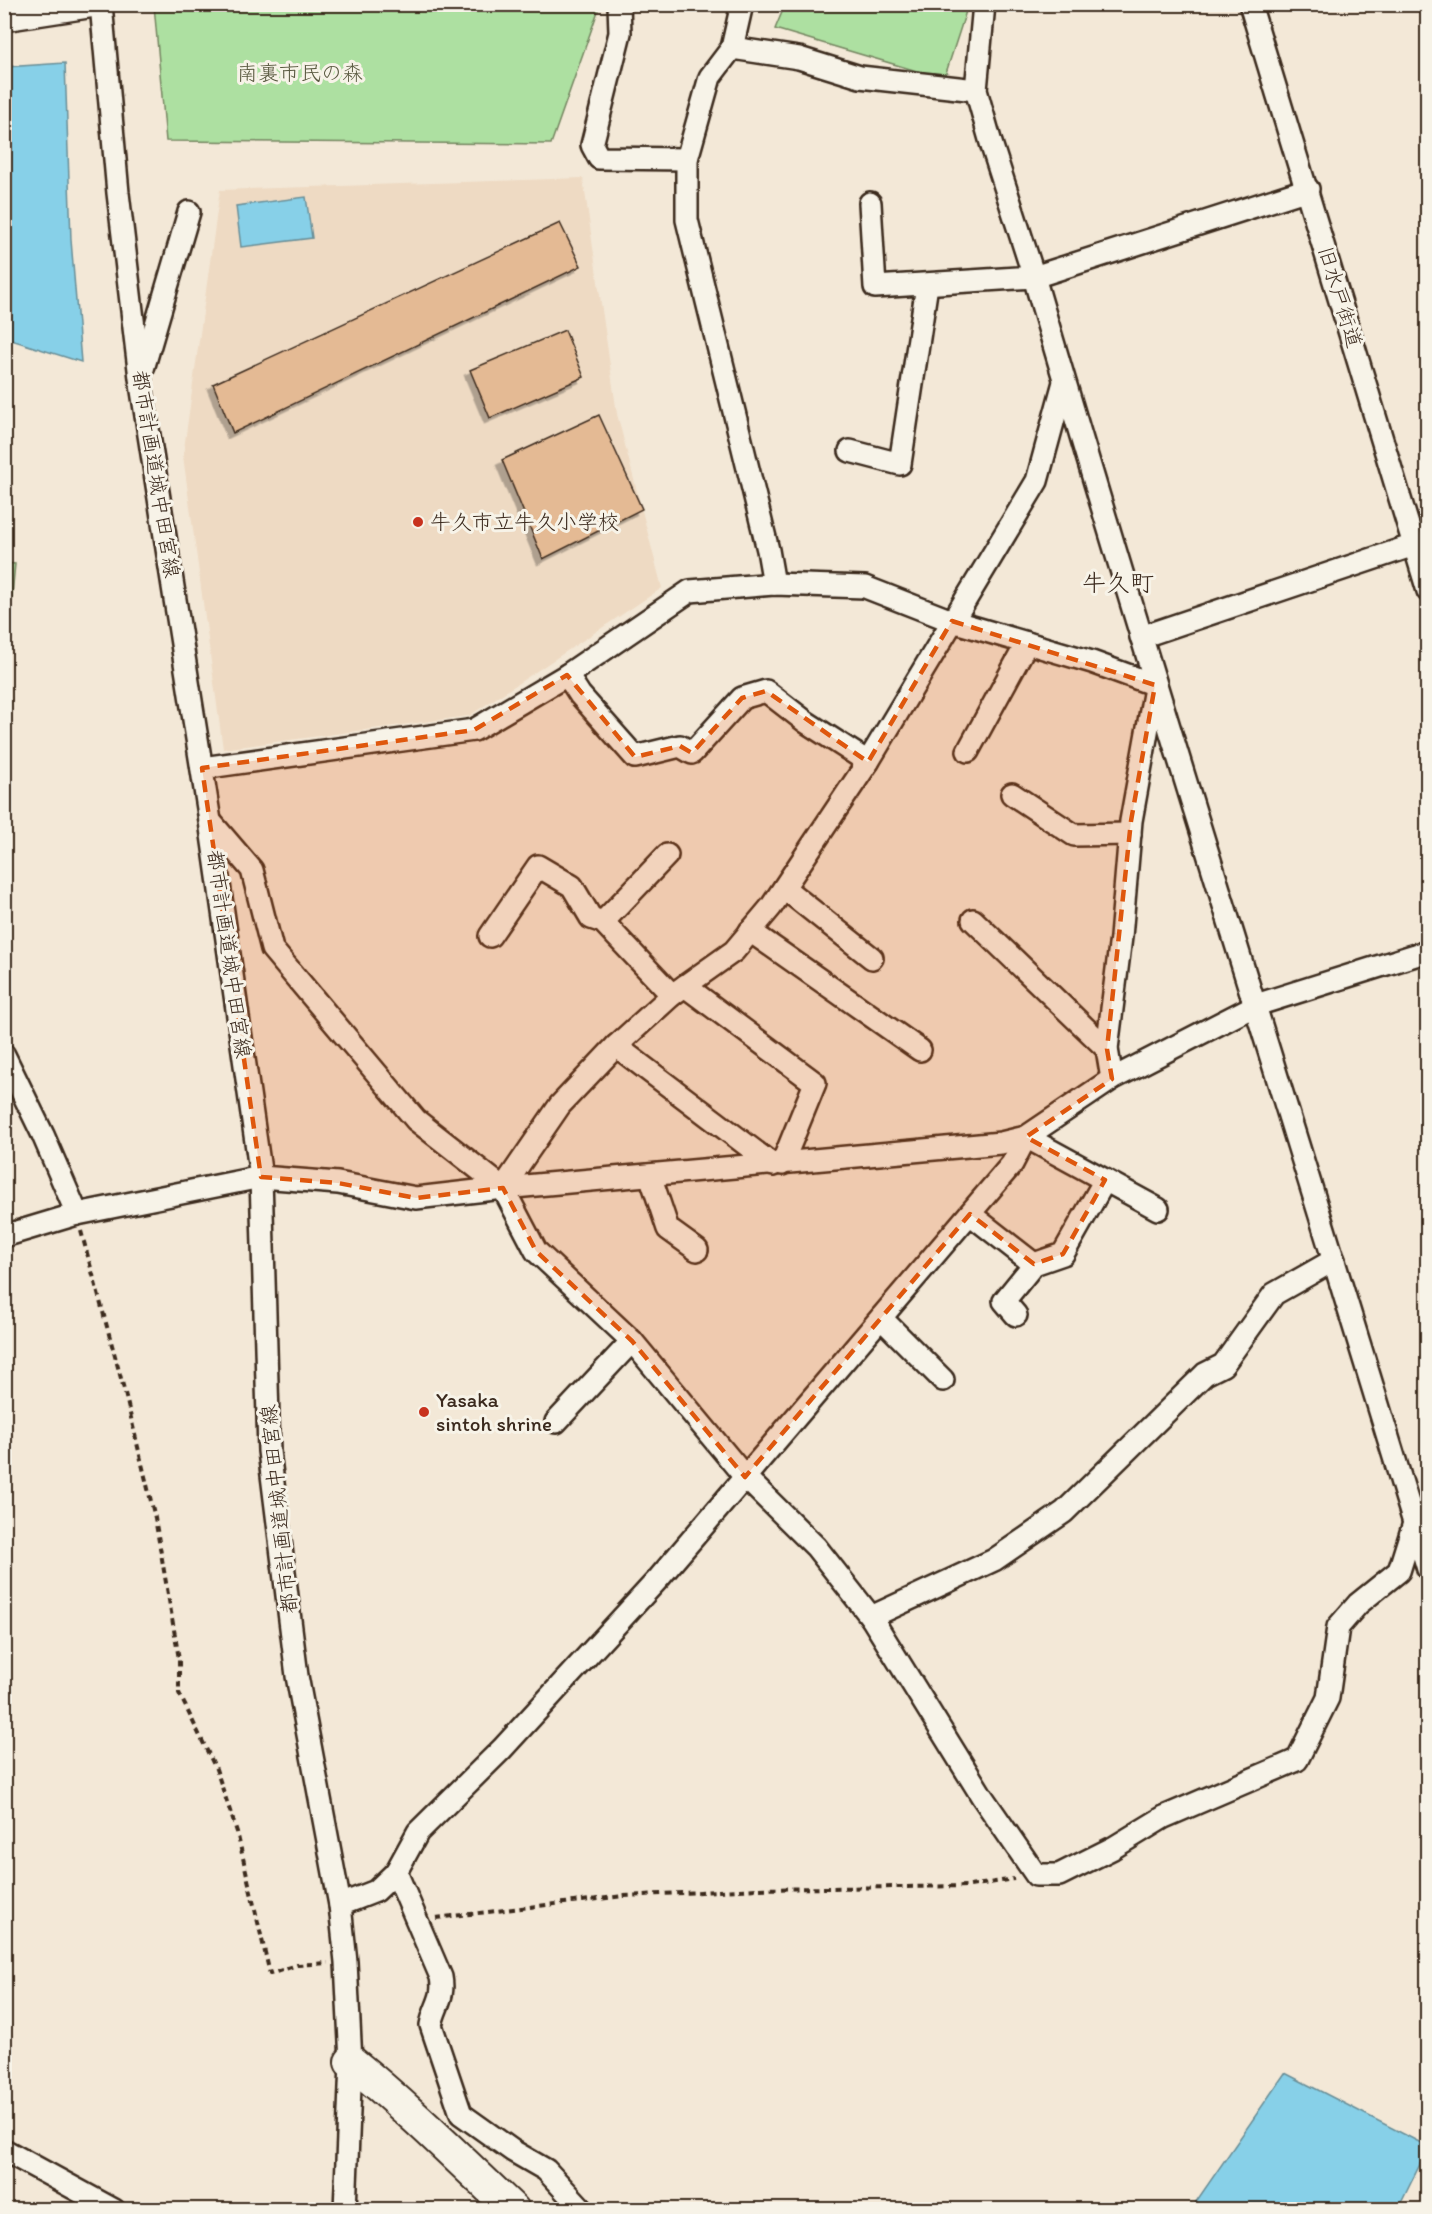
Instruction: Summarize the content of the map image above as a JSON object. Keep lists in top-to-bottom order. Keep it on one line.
{"streets":{"street":["旧水戸街道","都市計画道城中田宮線"]},"districts":["牛久町"],"parks":["南裏市民の森"],"places":["牛久市立牛久小学校","Yasaka sintoh shrine"]}
